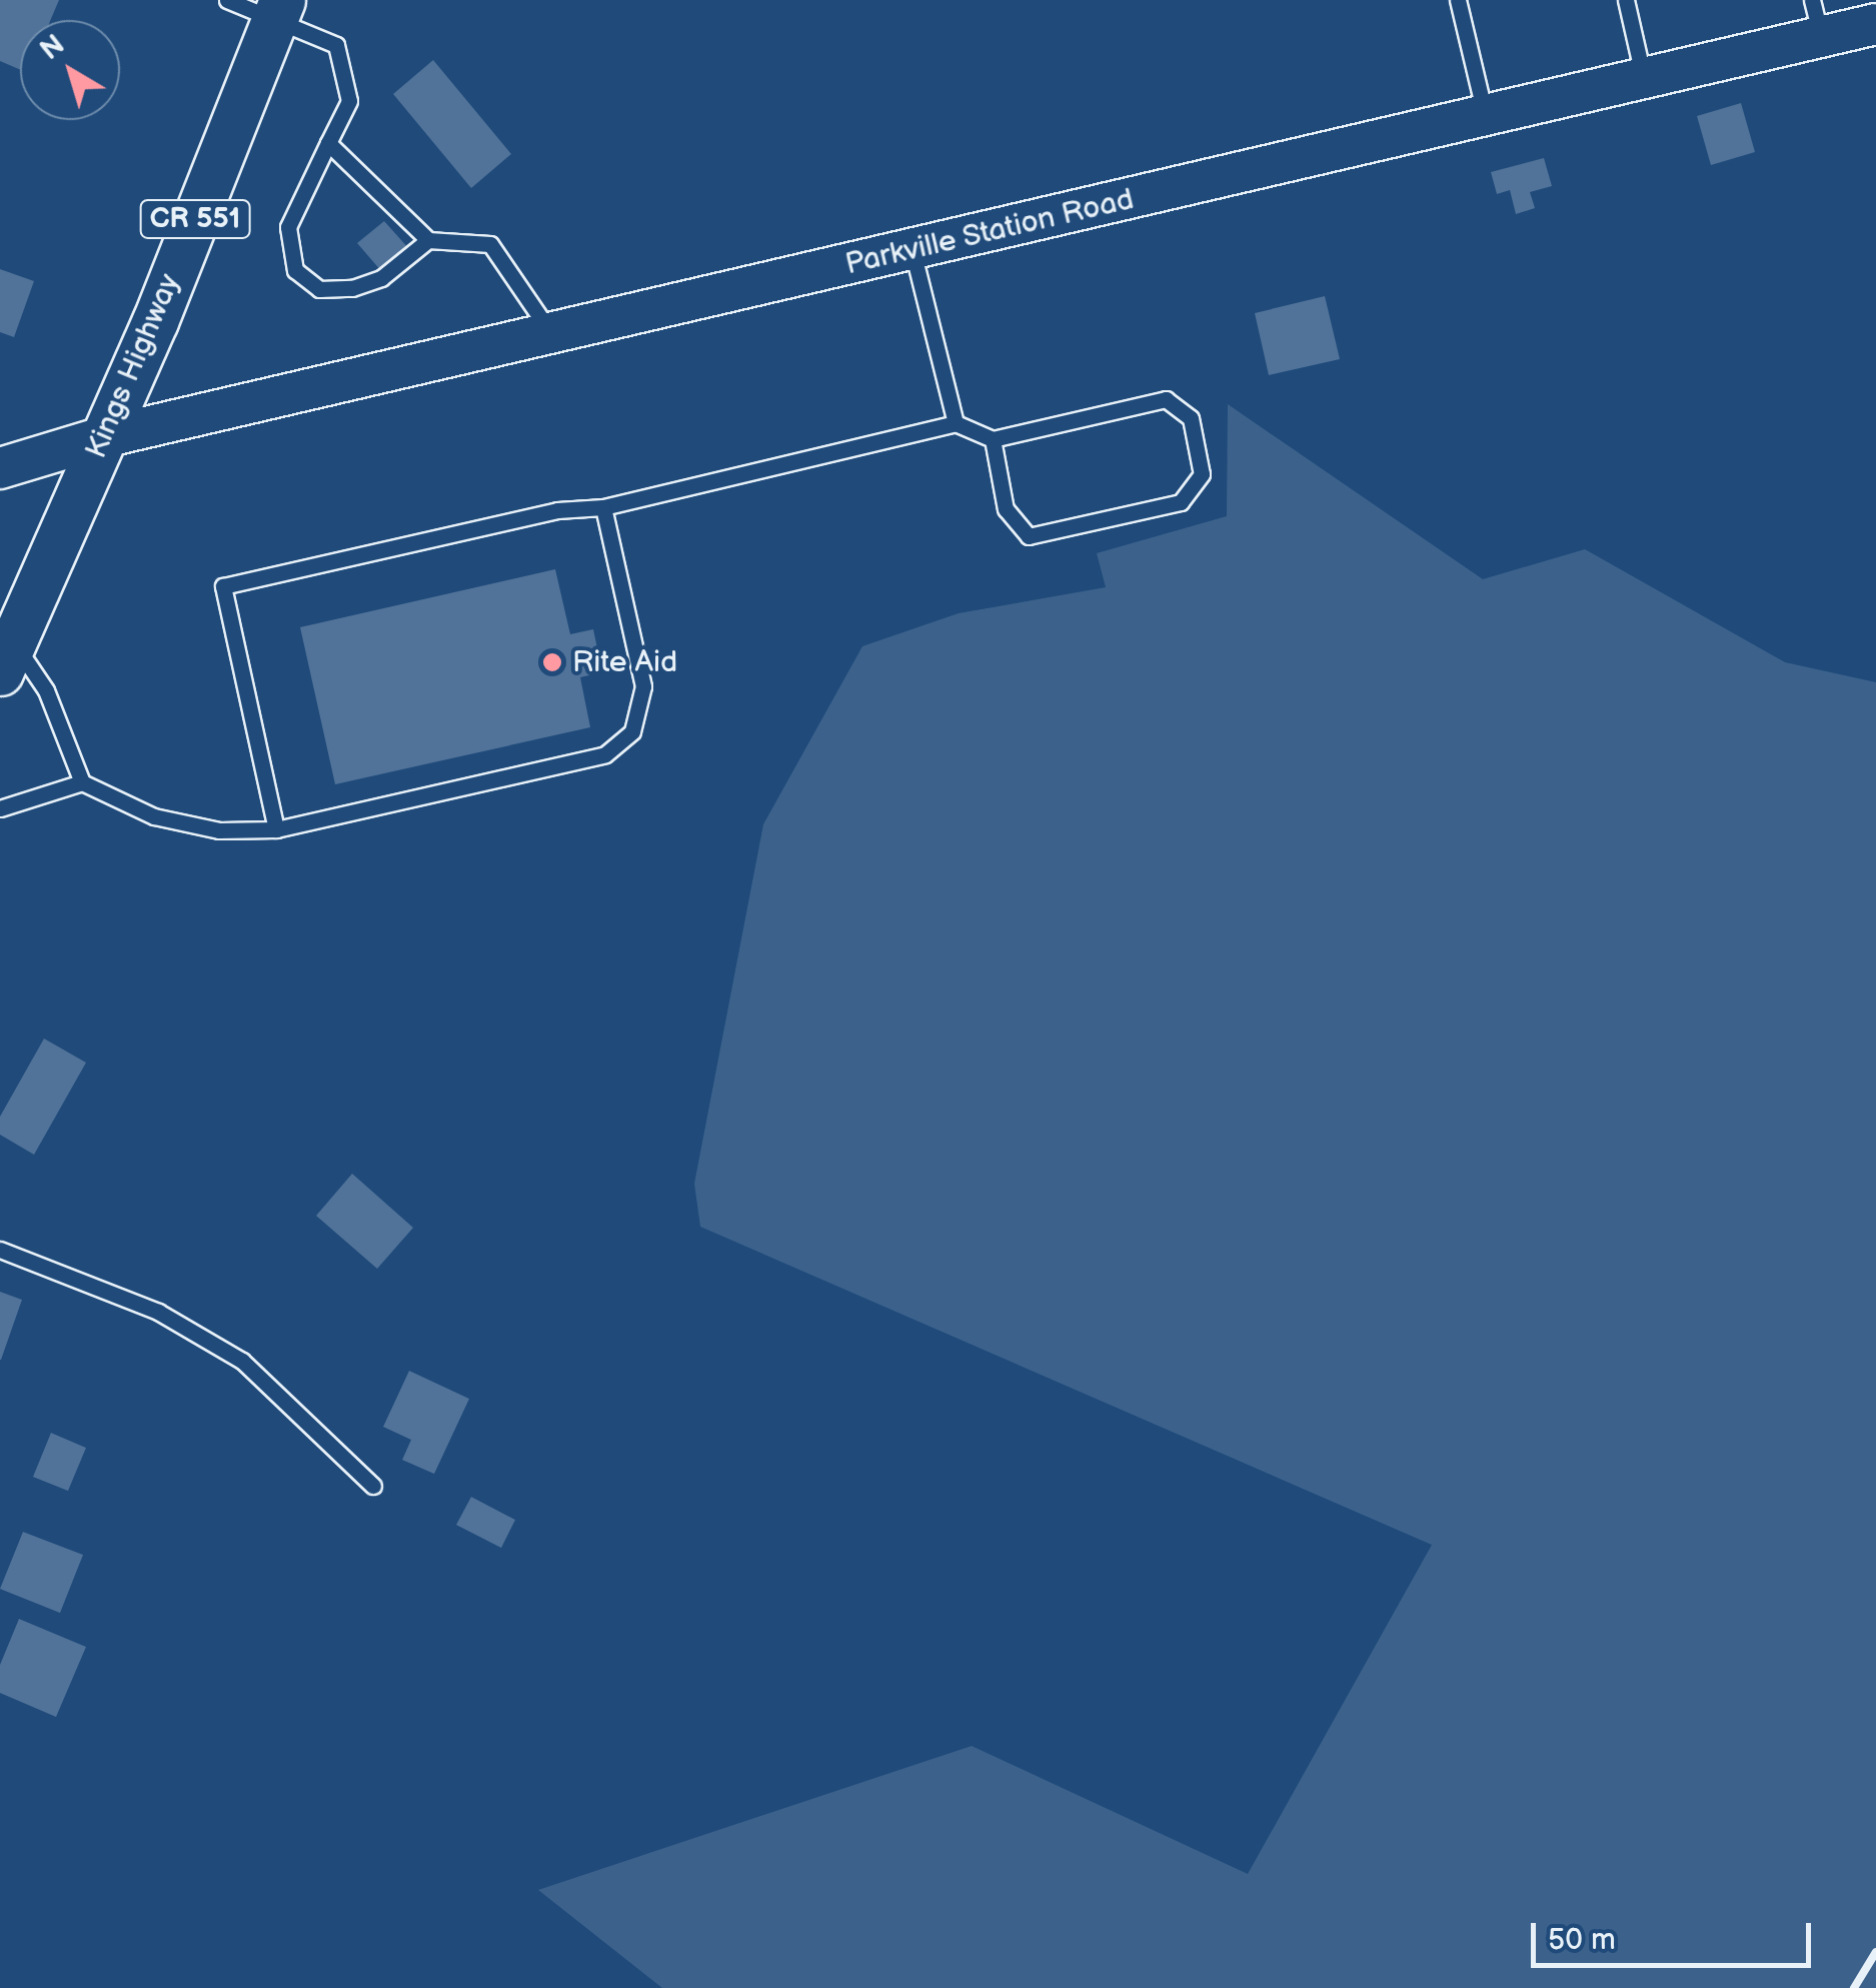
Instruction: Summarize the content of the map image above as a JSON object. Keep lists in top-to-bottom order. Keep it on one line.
{"streets":{"main road":["CR 551","Parkville Station Road","Kings Highway"]},"crossings":[["Parkville Station Road","Kings Highway"]],"places":["Rite Aid"],"scale_bar":"50 m","north":"top left"}
